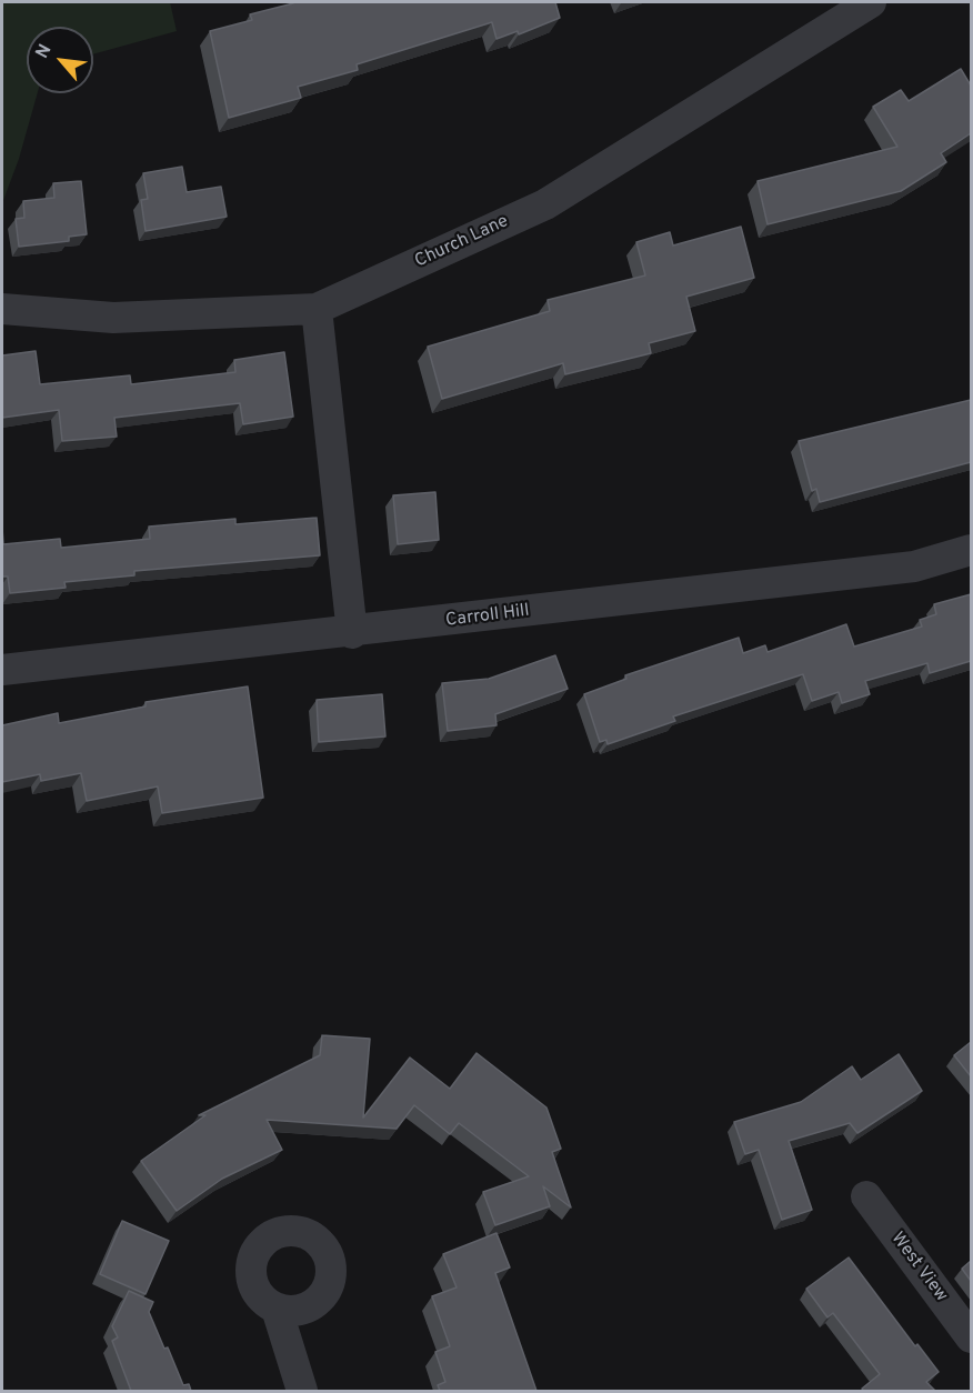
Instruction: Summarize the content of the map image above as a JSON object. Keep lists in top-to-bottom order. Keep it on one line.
{"streets":{"street":["Church Lane","Carroll Hill","West View"]},"north":"top left"}
